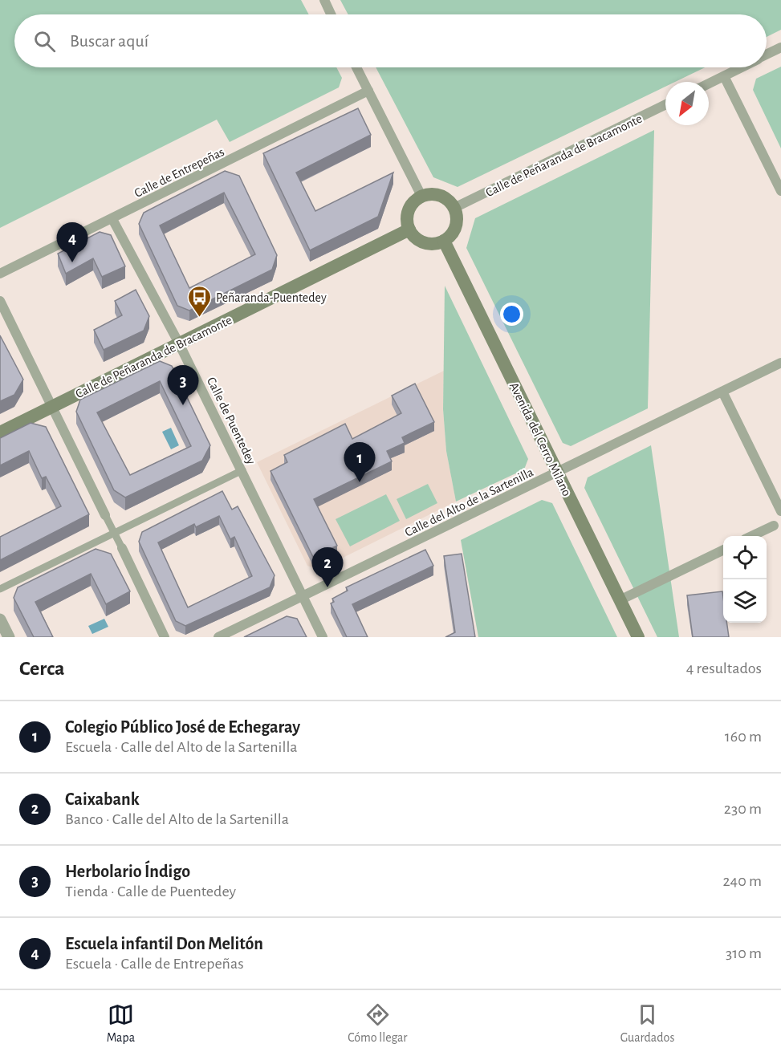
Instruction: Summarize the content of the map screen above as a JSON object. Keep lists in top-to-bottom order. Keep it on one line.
{"streets":{"main road":["Calle de Peñaranda de Bracamonte","Avenida del Cerro Milano"],"street":["Calle de Entrepeñas","Calle de Puentedey","Calle del Alto de la Sartenilla"]},"crossings":[["Calle de Peñaranda de Bracamonte","Calle de Puentedey"],["Calle de Peñaranda de Bracamonte","Avenida del Cerro Milano"],["Calle de Entrepeñas","Calle de Puentedey"],["Calle de Puentedey","Calle del Alto de la Sartenilla"],["Avenida del Cerro Milano","Calle del Alto de la Sartenilla"]],"places":{"bus stop":["Peñaranda-Puentedey"]},"north":"bottom left","page":{"search":"Buscar aquí","pins":["4","3","1","2"],"heading":["Cerca","4 resultados"],"list":[{"mark":"1","name":"Colegio Público José de Echegaray","note":"Escuela · Calle del Alto de la Sartenilla","value":"160 m"},{"mark":"2","name":"Caixabank","note":"Banco · Calle del Alto de la Sartenilla","value":"230 m"},{"mark":"3","name":"Herbolario Índigo","note":"Tienda · Calle de Puentedey","value":"240 m"},{"mark":"4","name":"Escuela infantil Don Melitón","note":"Escuela · Calle de Entrepeñas","value":"310 m"}],"nav":["Mapa","Cómo llegar","Guardados"]}}
